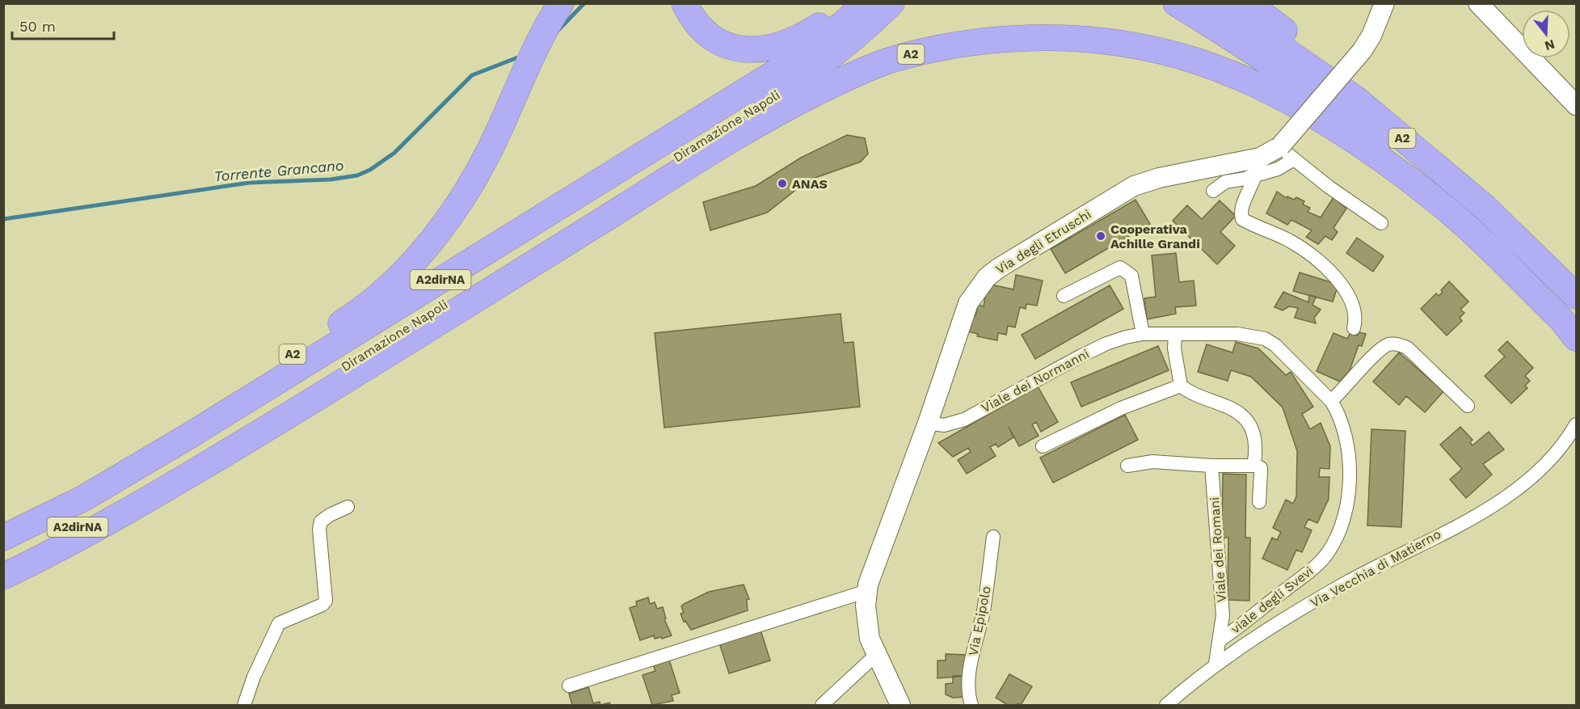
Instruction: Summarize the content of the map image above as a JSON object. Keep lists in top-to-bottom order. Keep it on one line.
{"streets":{"highway":["A2","Diramazione Napoli","A2dirNA"],"main road":["Via degli Etruschi"],"street":["Viale dei Normanni","Viale dei Romani","Via Vecchia di Matierno","viale degli Svevi","Via Epipolo"]},"crossings":[["Via degli Etruschi","Viale dei Normanni"],["Viale dei Normanni","viale degli Svevi"],["Viale dei Romani","Via Vecchia di Matierno"],["Viale dei Romani","viale degli Svevi"]],"water":["Torrente Grancano"],"places":["ANAS","Cooperativa Achille Grandi"],"scale_bar":"50 m","north":"bottom"}
